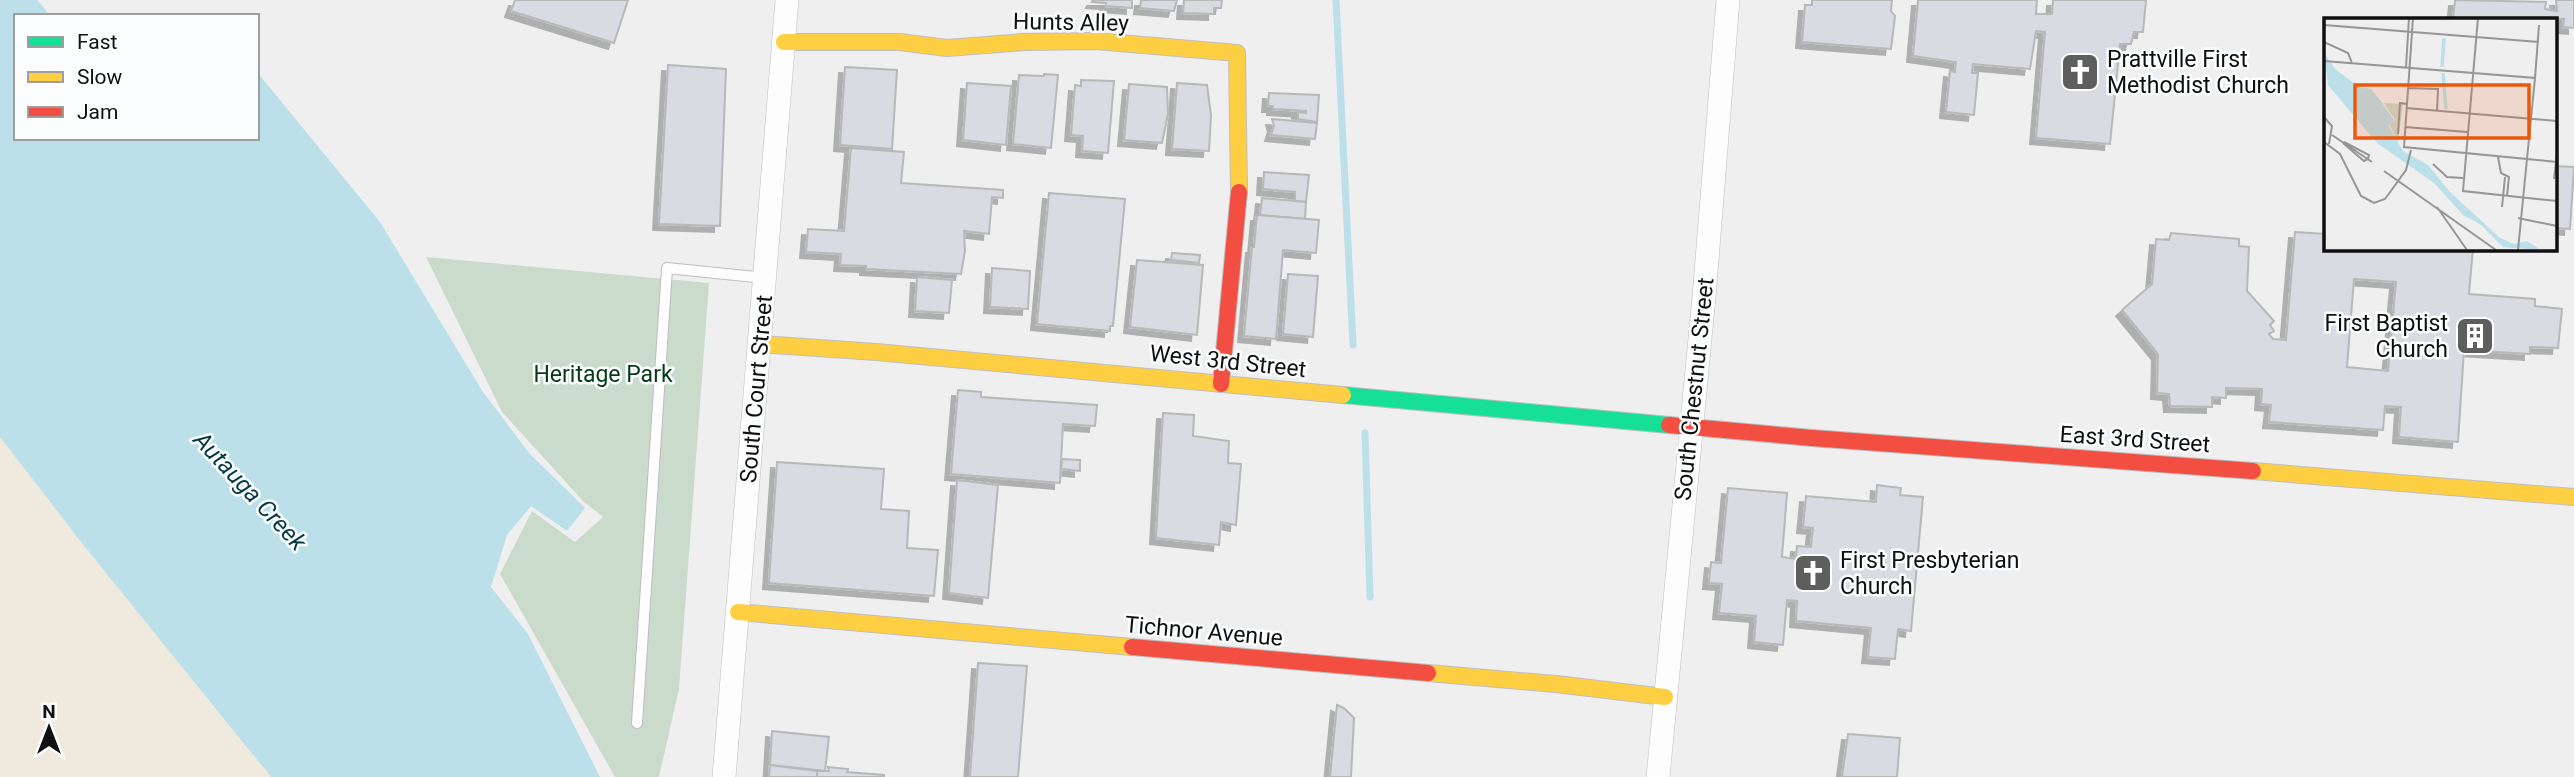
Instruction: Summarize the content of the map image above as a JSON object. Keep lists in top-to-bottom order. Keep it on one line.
{"streets":{"street":["Hunts Alley","West 3rd Street","South Court Street","South Chestnut Street","East 3rd Street","Tichnor Avenue"]},"crossings":[["Hunts Alley","West 3rd Street"],["Hunts Alley","South Court Street"],["West 3rd Street","South Court Street"],["West 3rd Street","South Chestnut Street"],["West 3rd Street","East 3rd Street"],["South Court Street","Tichnor Avenue"],["South Chestnut Street","East 3rd Street"],["South Chestnut Street","Tichnor Avenue"]],"water":["Autauga Creek"],"parks":["Heritage Park"],"places":{"church":["Prattville First Methodist Church","First Presbyterian Church"],"building":["First Baptist Church"]},"legend":["Fast","Slow","Jam"],"north":"top"}
